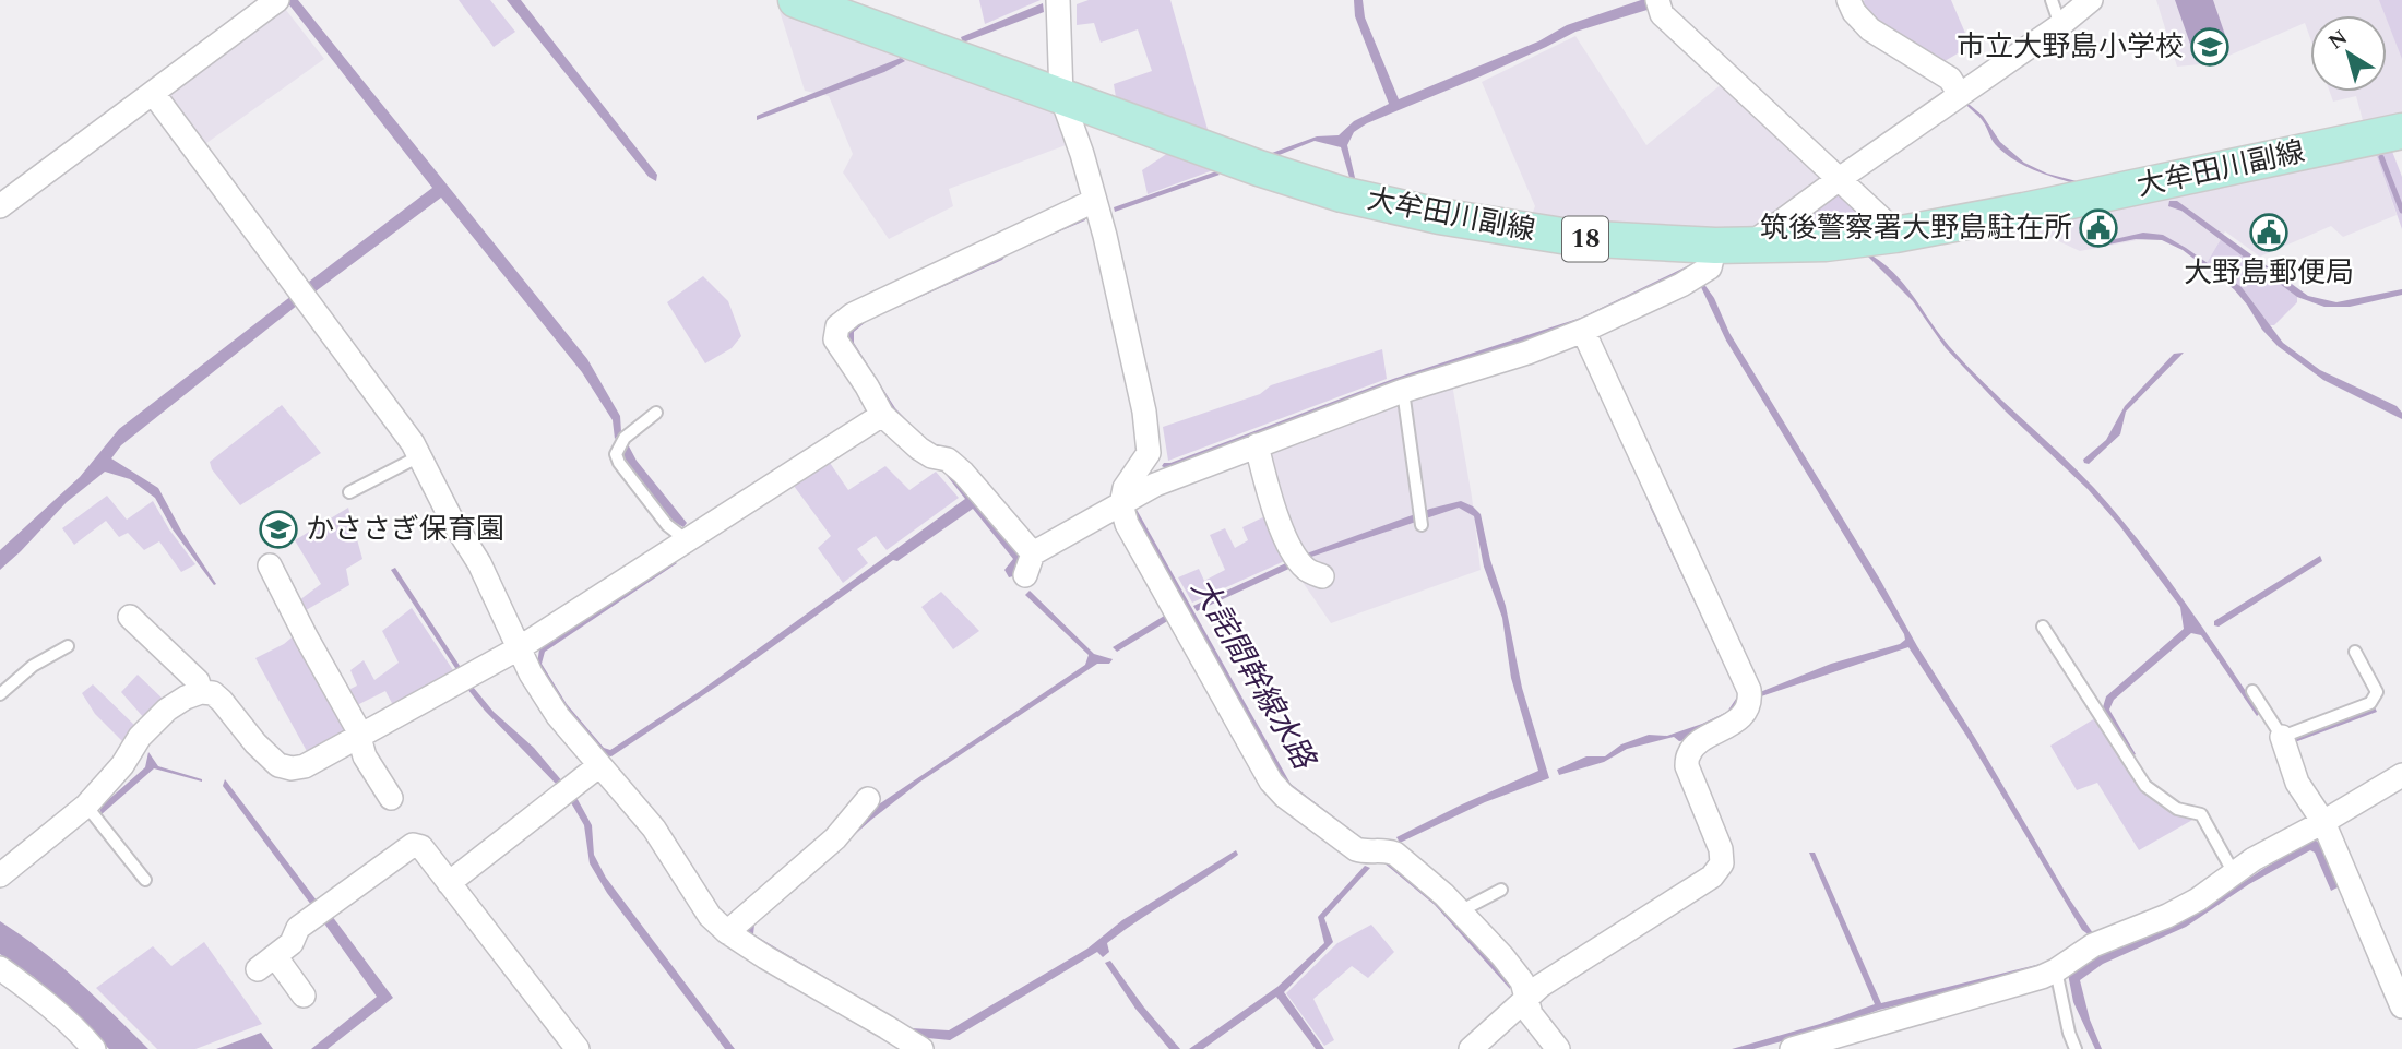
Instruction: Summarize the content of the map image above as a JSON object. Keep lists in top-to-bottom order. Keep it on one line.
{"streets":{"main road":["大牟田川副線","18"]},"water":["大詫間幹線水路"],"places":{"school or university":["市立大野島小学校","かささぎ保育園"],"public building":["筑後警察署大野島駐在所","大野島郵便局"]},"north":"top left"}
